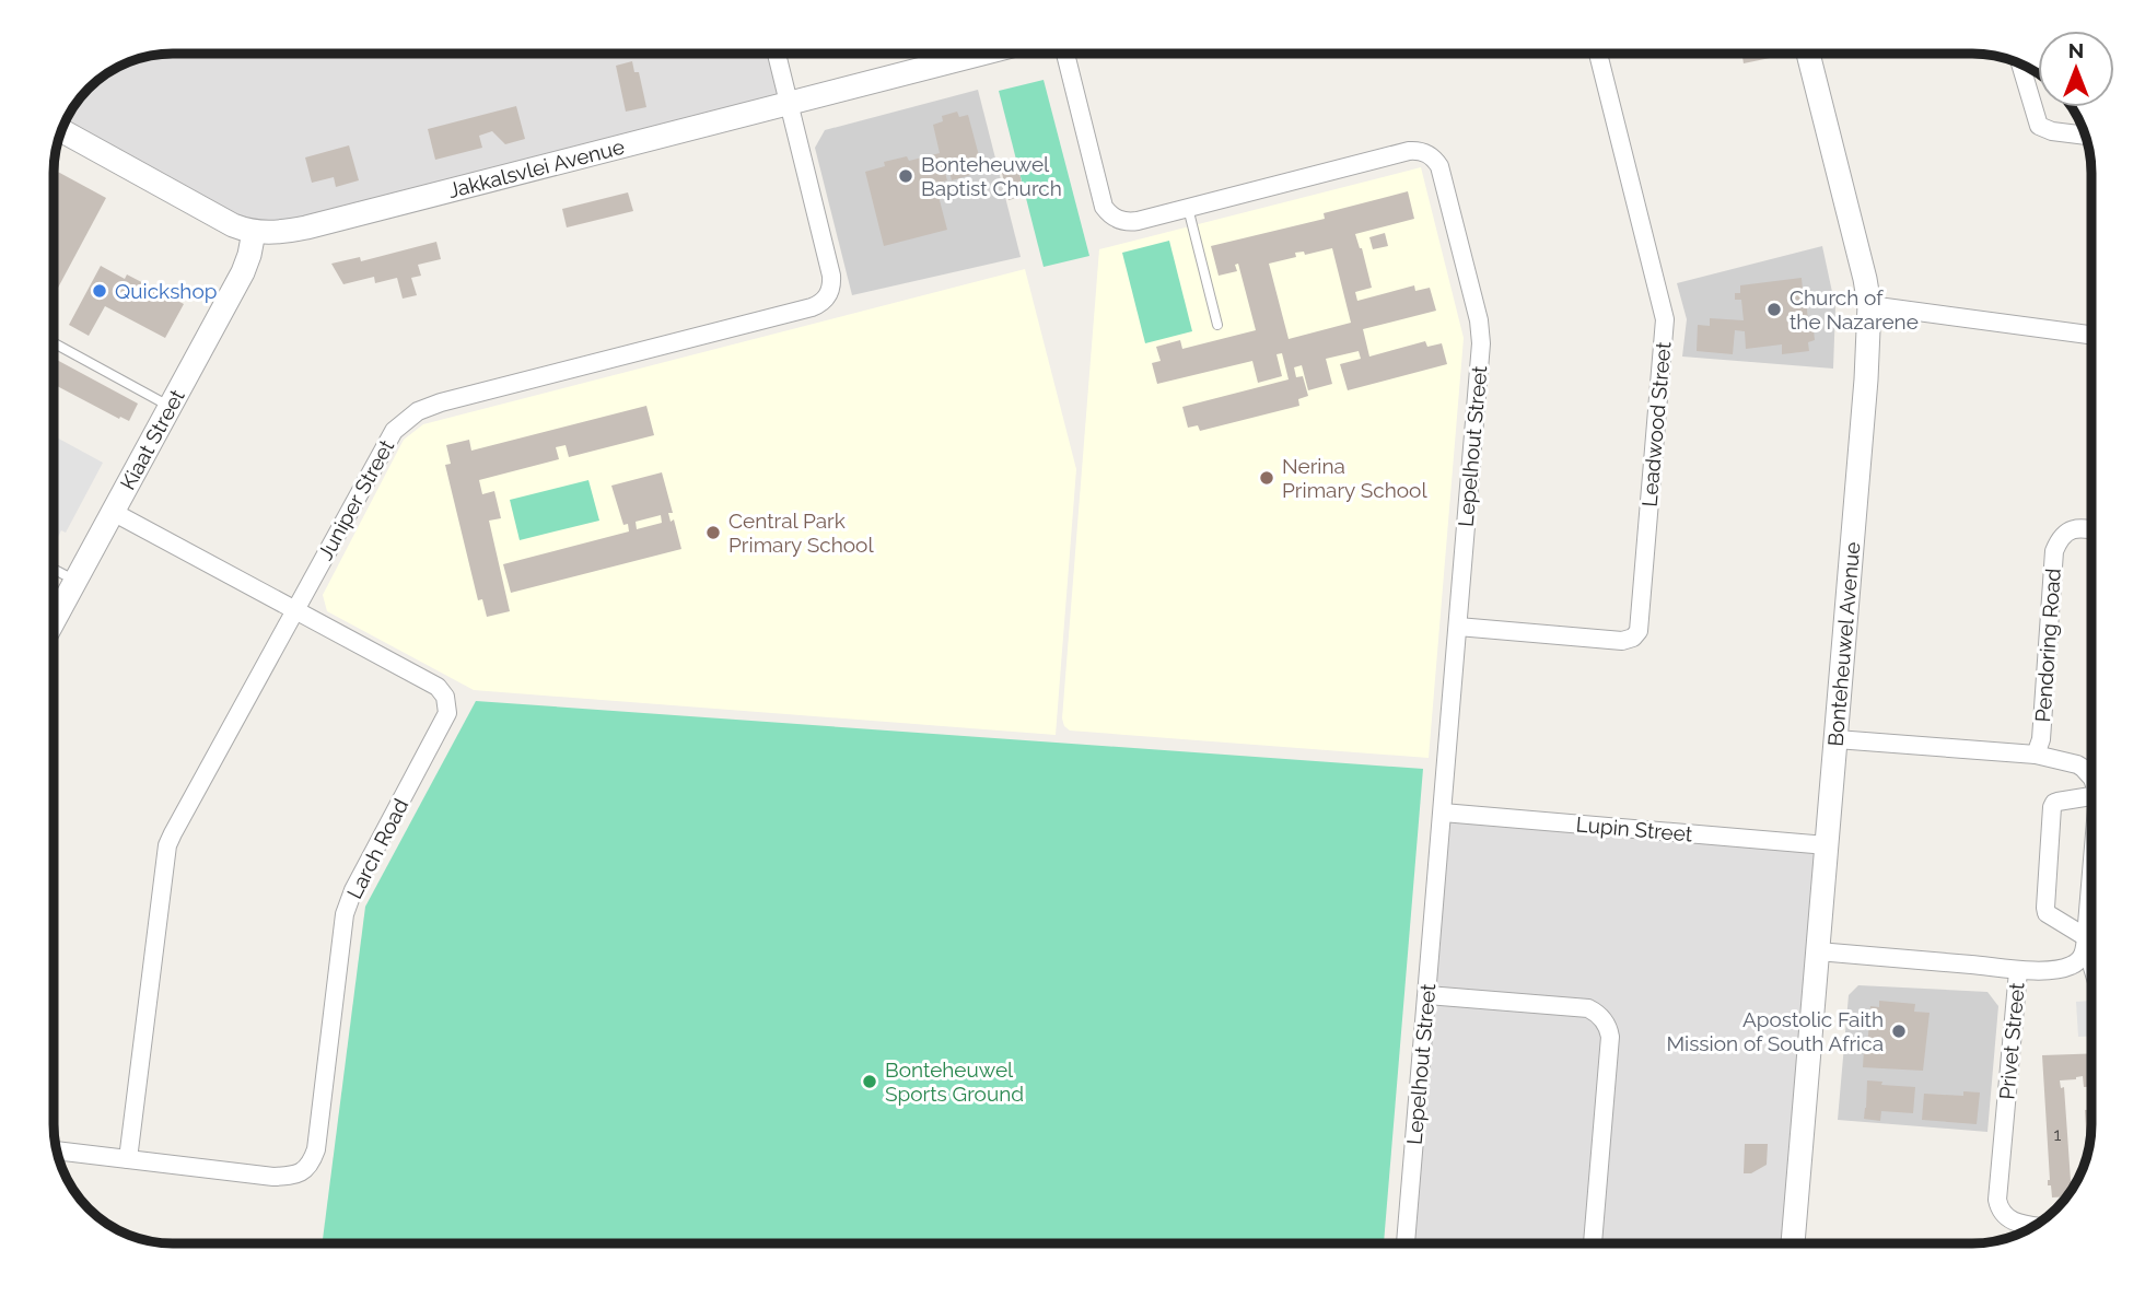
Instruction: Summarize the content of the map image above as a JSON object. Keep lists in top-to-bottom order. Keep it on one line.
{"streets":{"street":["Jakkalsvlei Avenue","Leadwood Street","Kiaat Street","Lepelhout Street","Juniper Street","Bonteheuwel Avenue","Pendoring Road","Lupin Street","Larch Road","Privet Street"]},"crossings":[["Jakkalsvlei Avenue","Kiaat Street"],["Jakkalsvlei Avenue","Juniper Street"],["Leadwood Street","Lepelhout Street"],["Kiaat Street","Larch Road"],["Lepelhout Street","Lupin Street"],["Juniper Street","Larch Road"],["Bonteheuwel Avenue","Lupin Street"],["Bonteheuwel Avenue","Privet Street"]],"places":["Bonteheuwel Baptist Church","Quickshop","Church of the Nazarene","Nerina Primary School","Central Park Primary School","Apostolic Faith Mission of South Africa","Bonteheuwel Sports Ground"],"house_numbers":["1"],"north":"top"}
